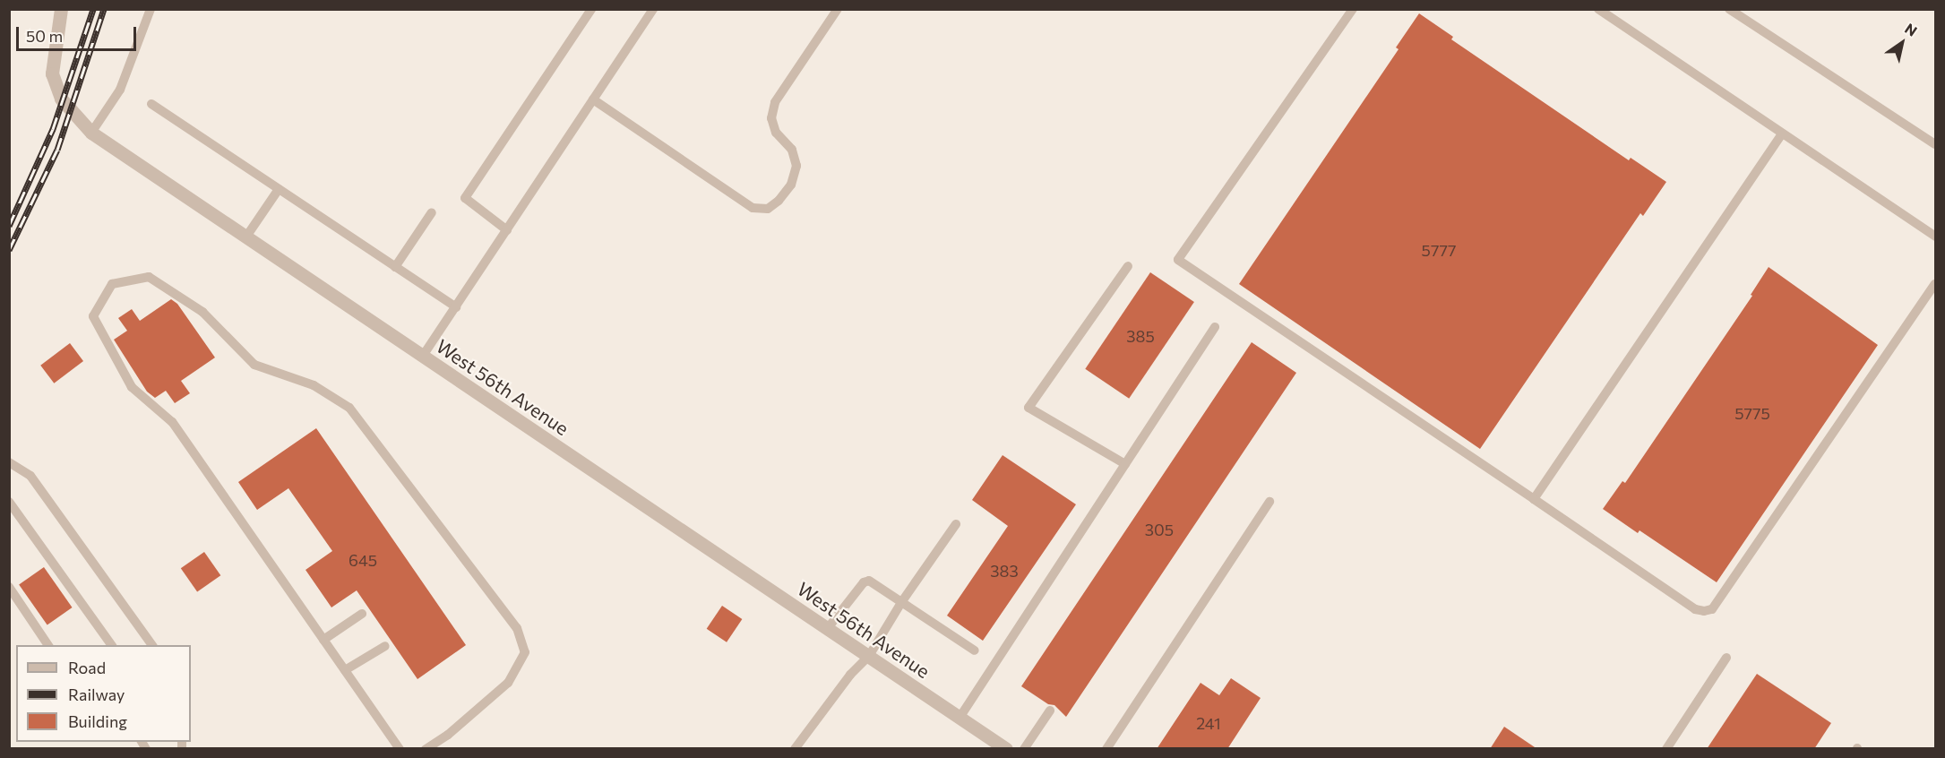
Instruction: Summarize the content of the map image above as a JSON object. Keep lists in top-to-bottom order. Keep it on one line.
{"streets":{"street":["West 56th Avenue"]},"house_numbers":["5777","385","5775","305","645","383","241"],"legend":["Road","Railway","Building"],"scale_bar":"50 m","north":"top right"}
